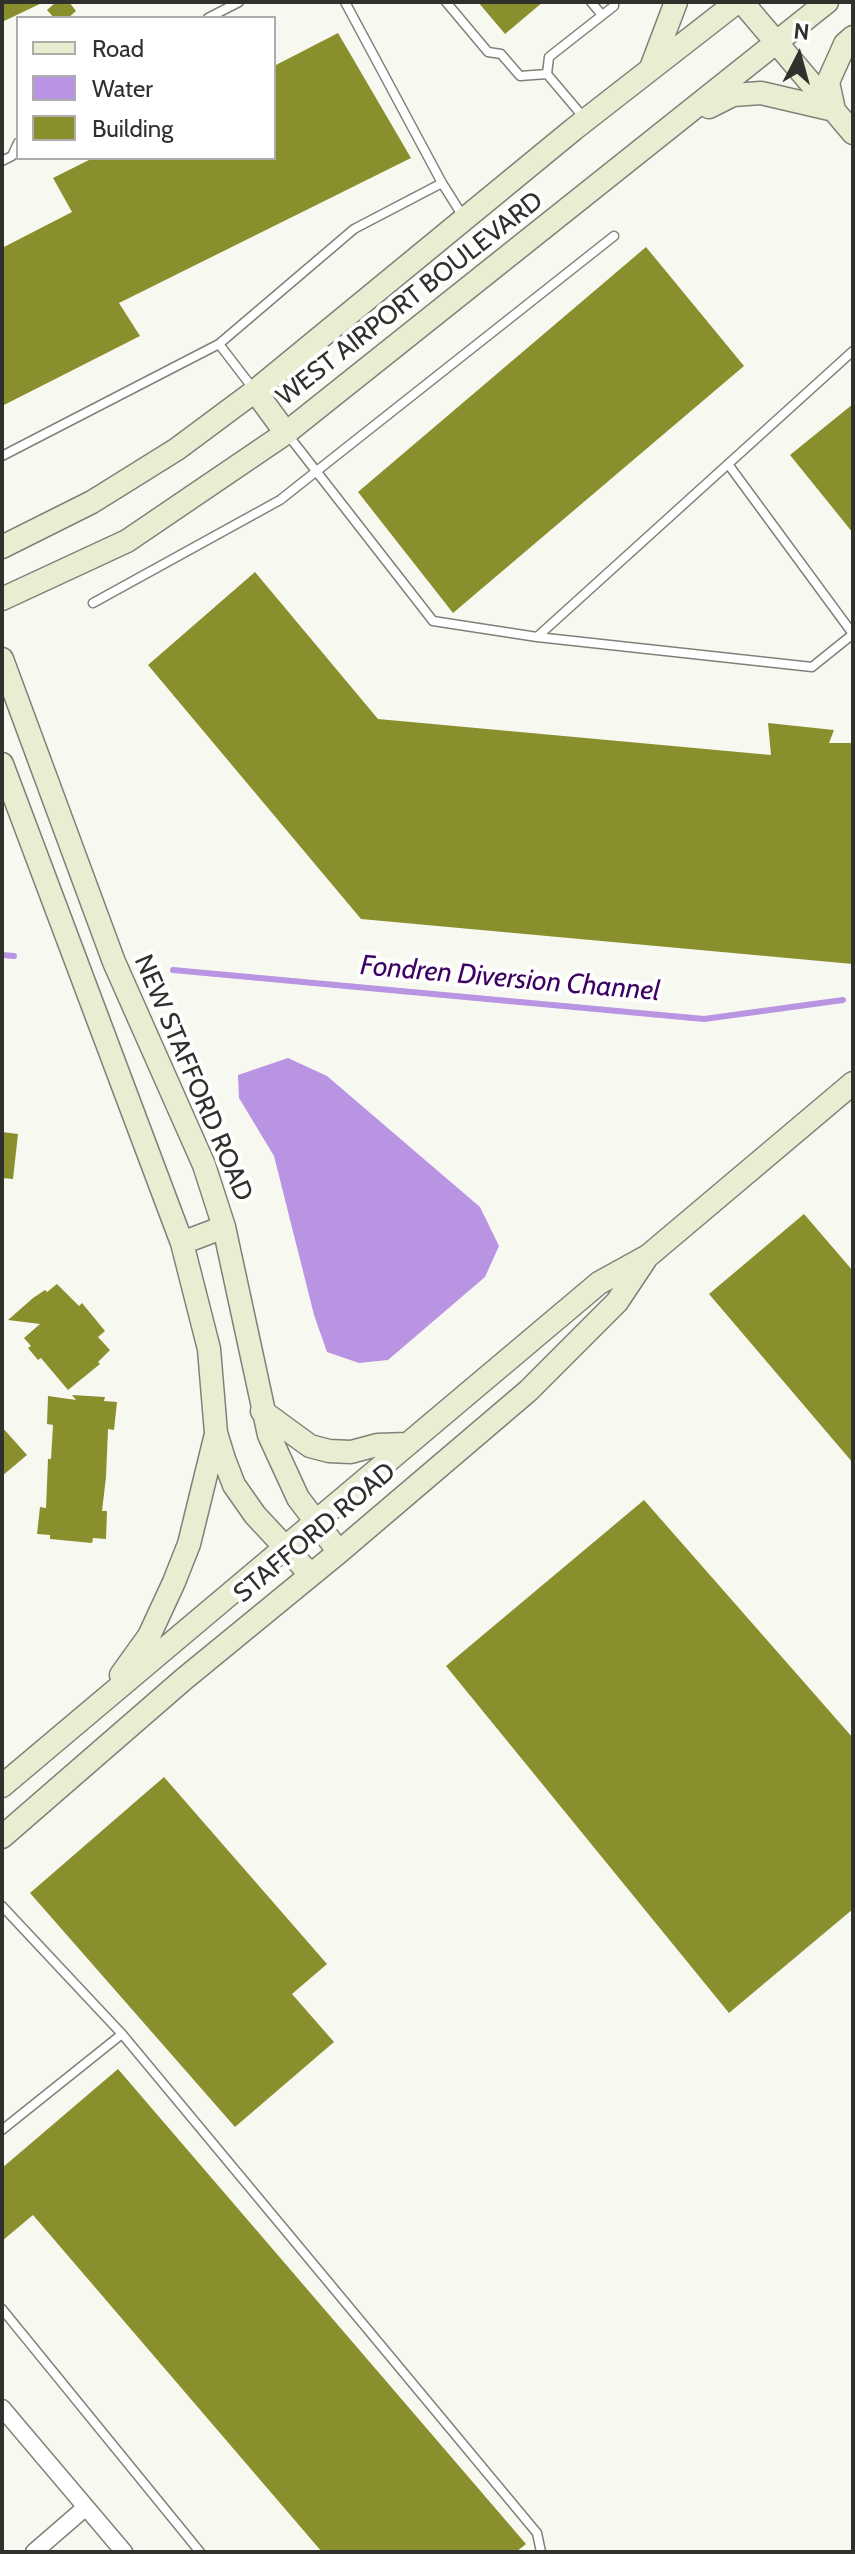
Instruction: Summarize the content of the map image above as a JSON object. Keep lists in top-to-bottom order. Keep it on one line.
{"streets":{"main road":["WEST AIRPORT BOULEVARD","NEW STAFFORD ROAD","STAFFORD ROAD"]},"crossings":[["NEW STAFFORD ROAD","STAFFORD ROAD"]],"water":["Fondren Diversion Channel"],"legend":["Road","Water","Building"],"north":"top"}
